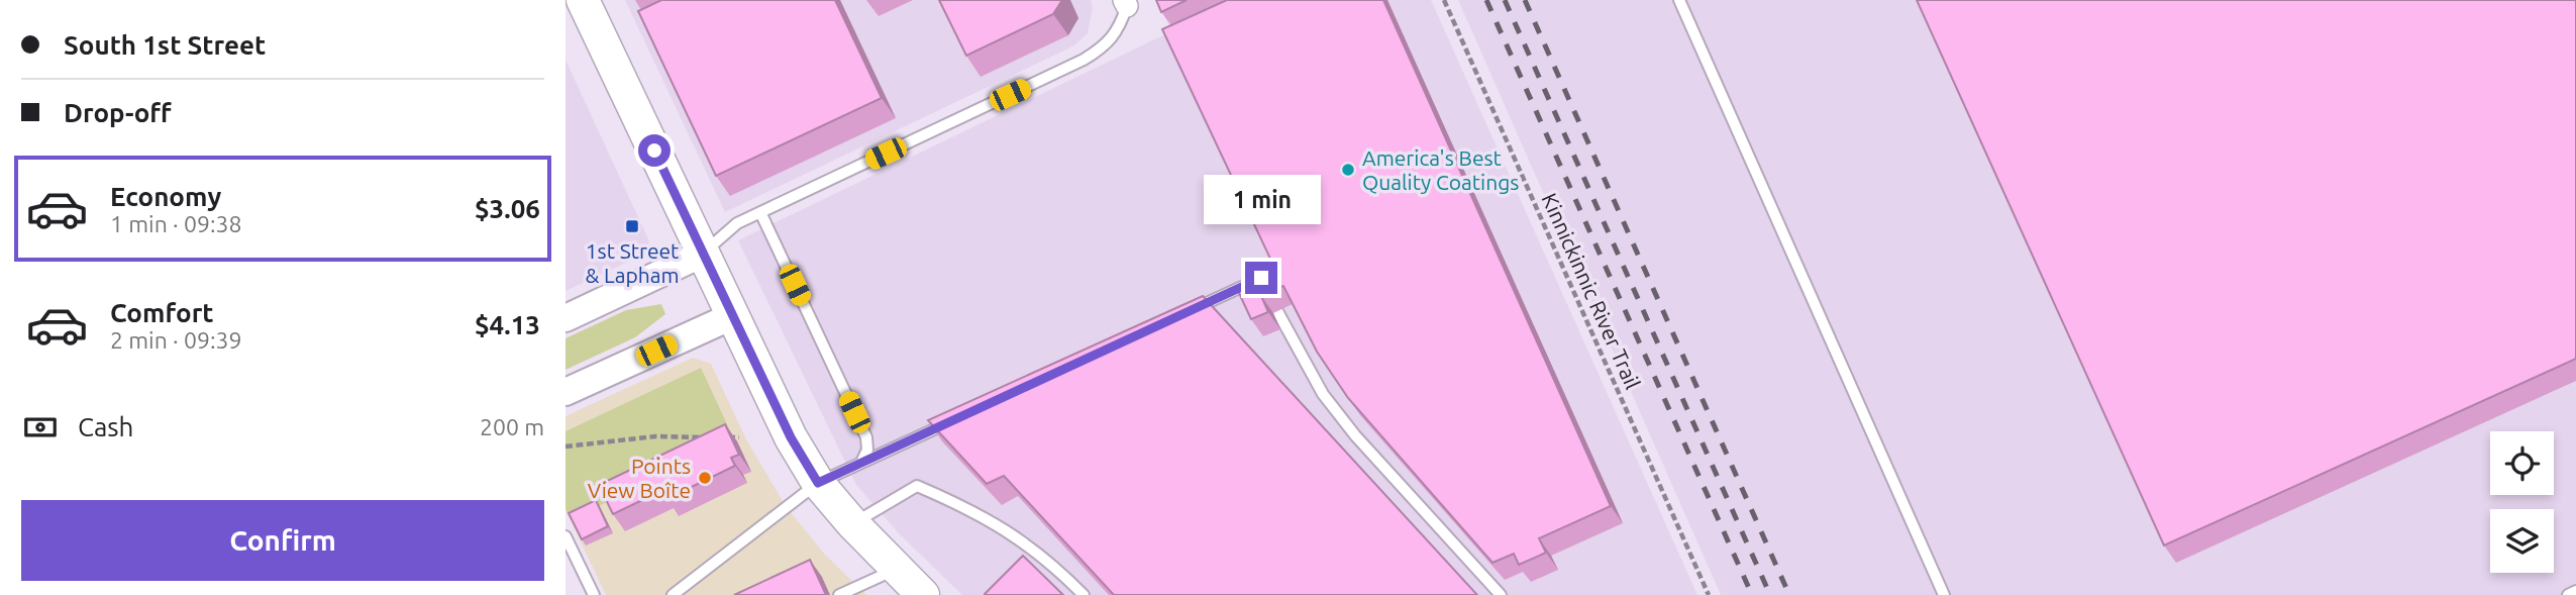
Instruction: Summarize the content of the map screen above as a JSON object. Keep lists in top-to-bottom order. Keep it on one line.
{"streets":{"path":["Kinnickinnic River Trail"]},"places":{"other":["America's Best Quality Coatings","Points View Boîte"],"transit":["1st Street & Lapham"]},"page":{"banner":["South 1st Street","Drop-off"],"list":[{"name":"Economy","note":"1 min · 09:38","value":"$3.06"},{"name":"Comfort","note":"2 min · 09:39","value":"$4.13"}],"bubble":"1 min","pay":["Cash","200 m"],"buttons":"Confirm"}}
